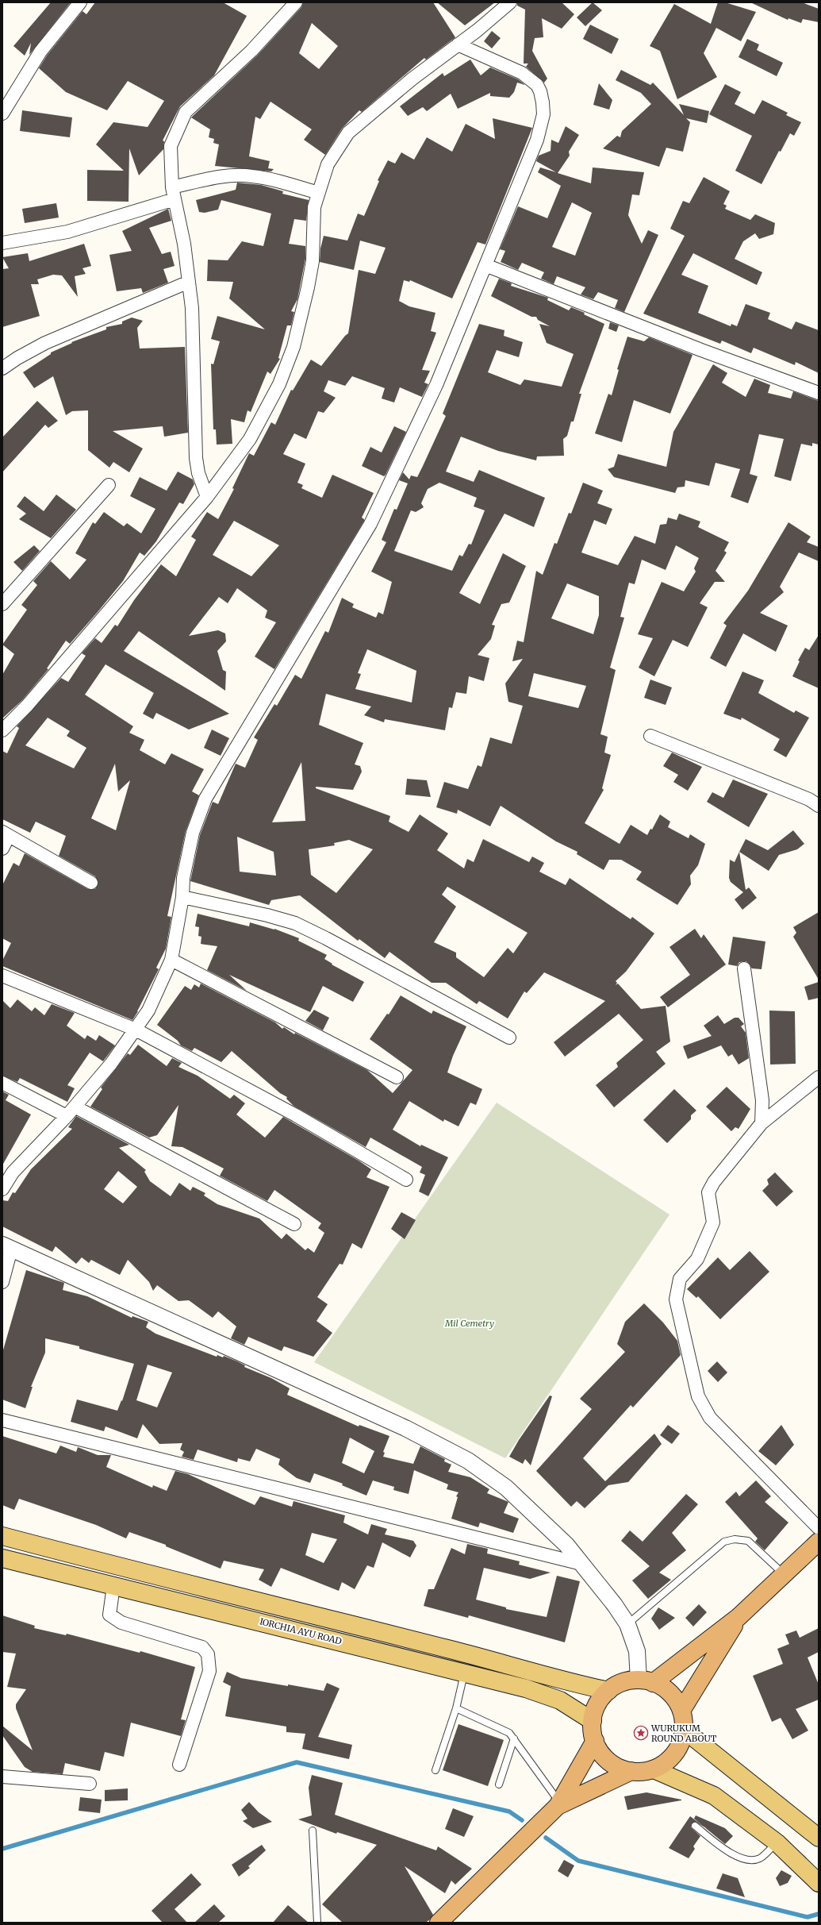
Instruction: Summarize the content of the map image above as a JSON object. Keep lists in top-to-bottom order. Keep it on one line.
{"streets":{"main road":["IORCHIA AYU ROAD"]},"parks":["Mil Cemetry"],"places":{"place":["WURUKUM ROUND ABOUT"]}}
